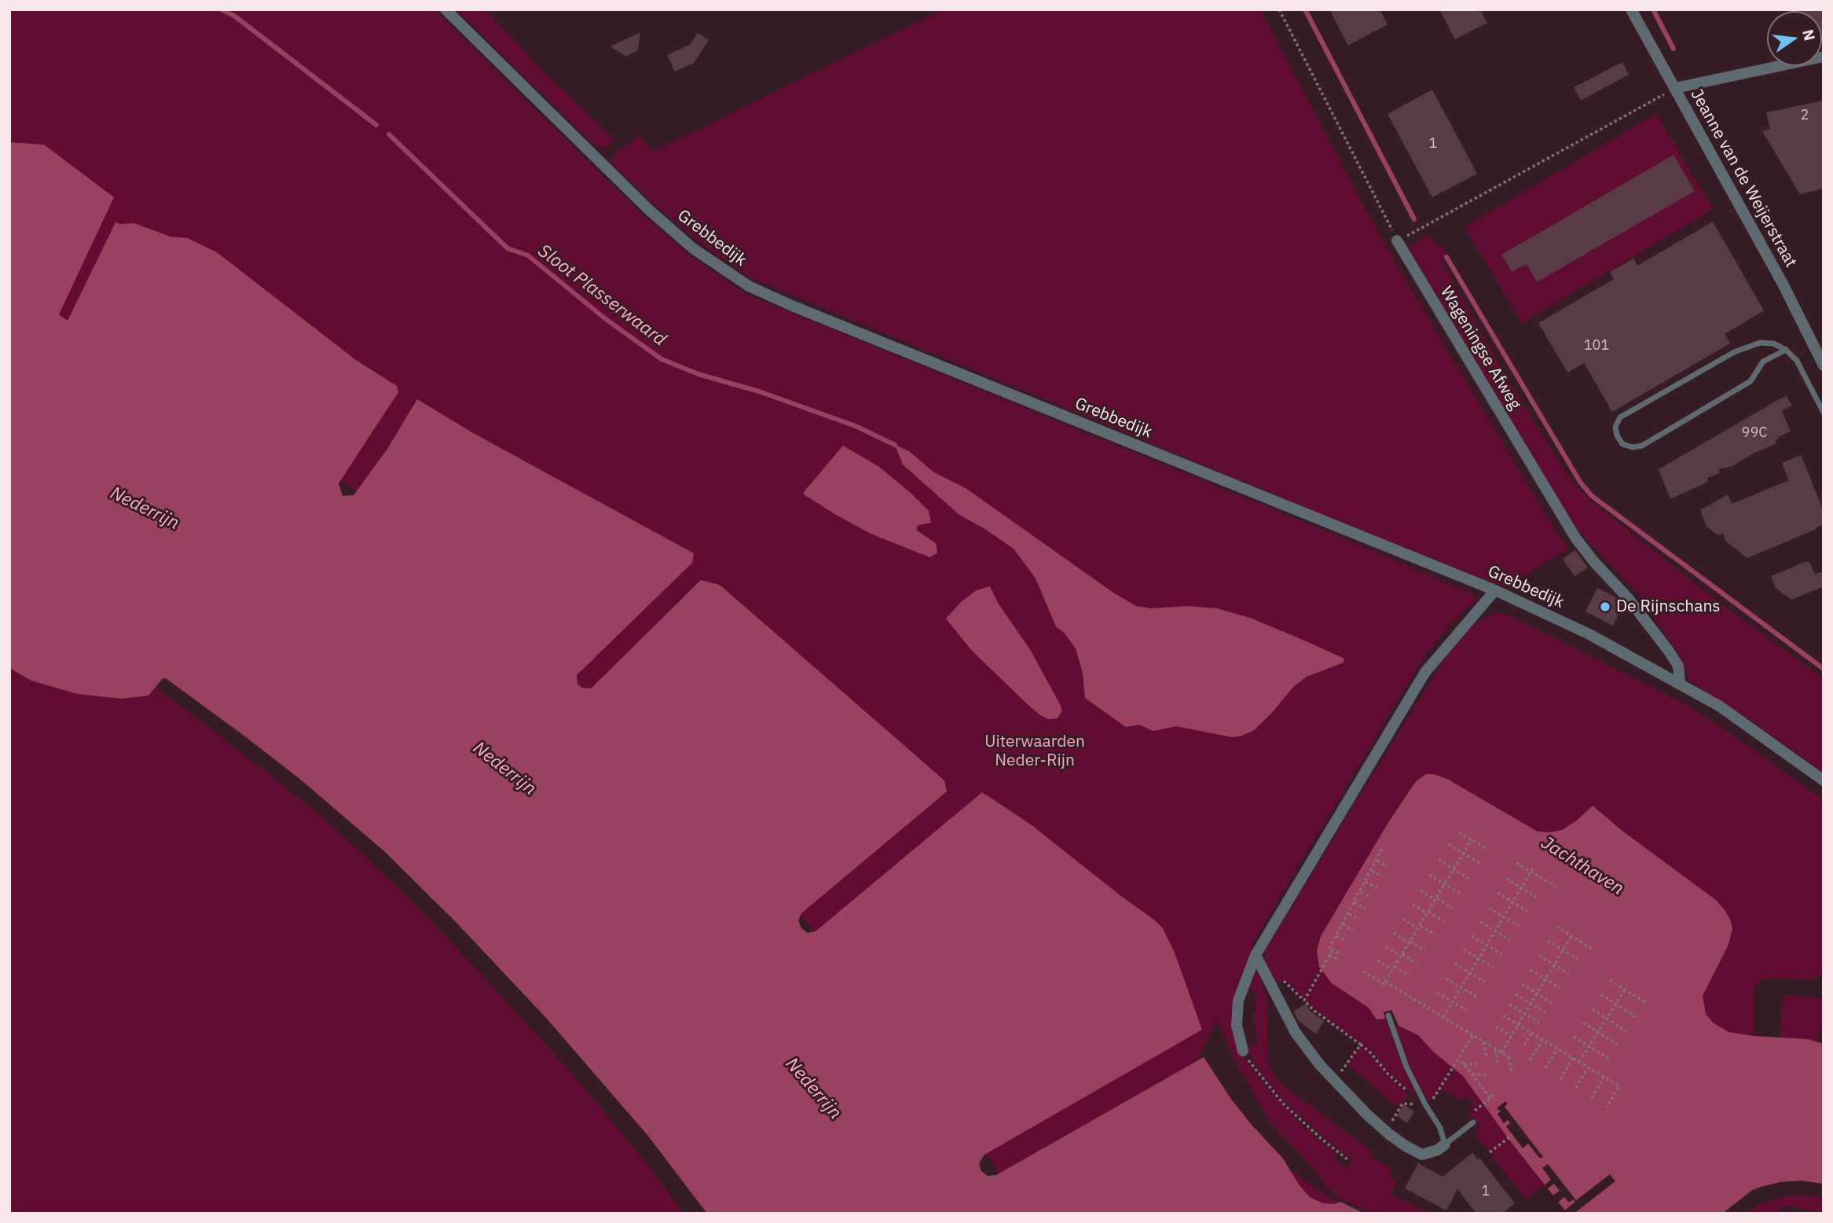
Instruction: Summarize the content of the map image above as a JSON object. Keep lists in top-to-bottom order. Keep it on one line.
{"streets":{"street":["Jeanne van de Weijerstraat","Grebbedijk","Wageningse Afweg"]},"crossings":[["Grebbedijk","Wageningse Afweg"]],"water":["Sloot Plasserwaard","Nederrijn","Jachthaven"],"parks":["Uiterwaarden Neder-Rijn"],"places":["De Rijnschans"],"house_numbers":["2","1","101","99C","1"],"north":"right"}
